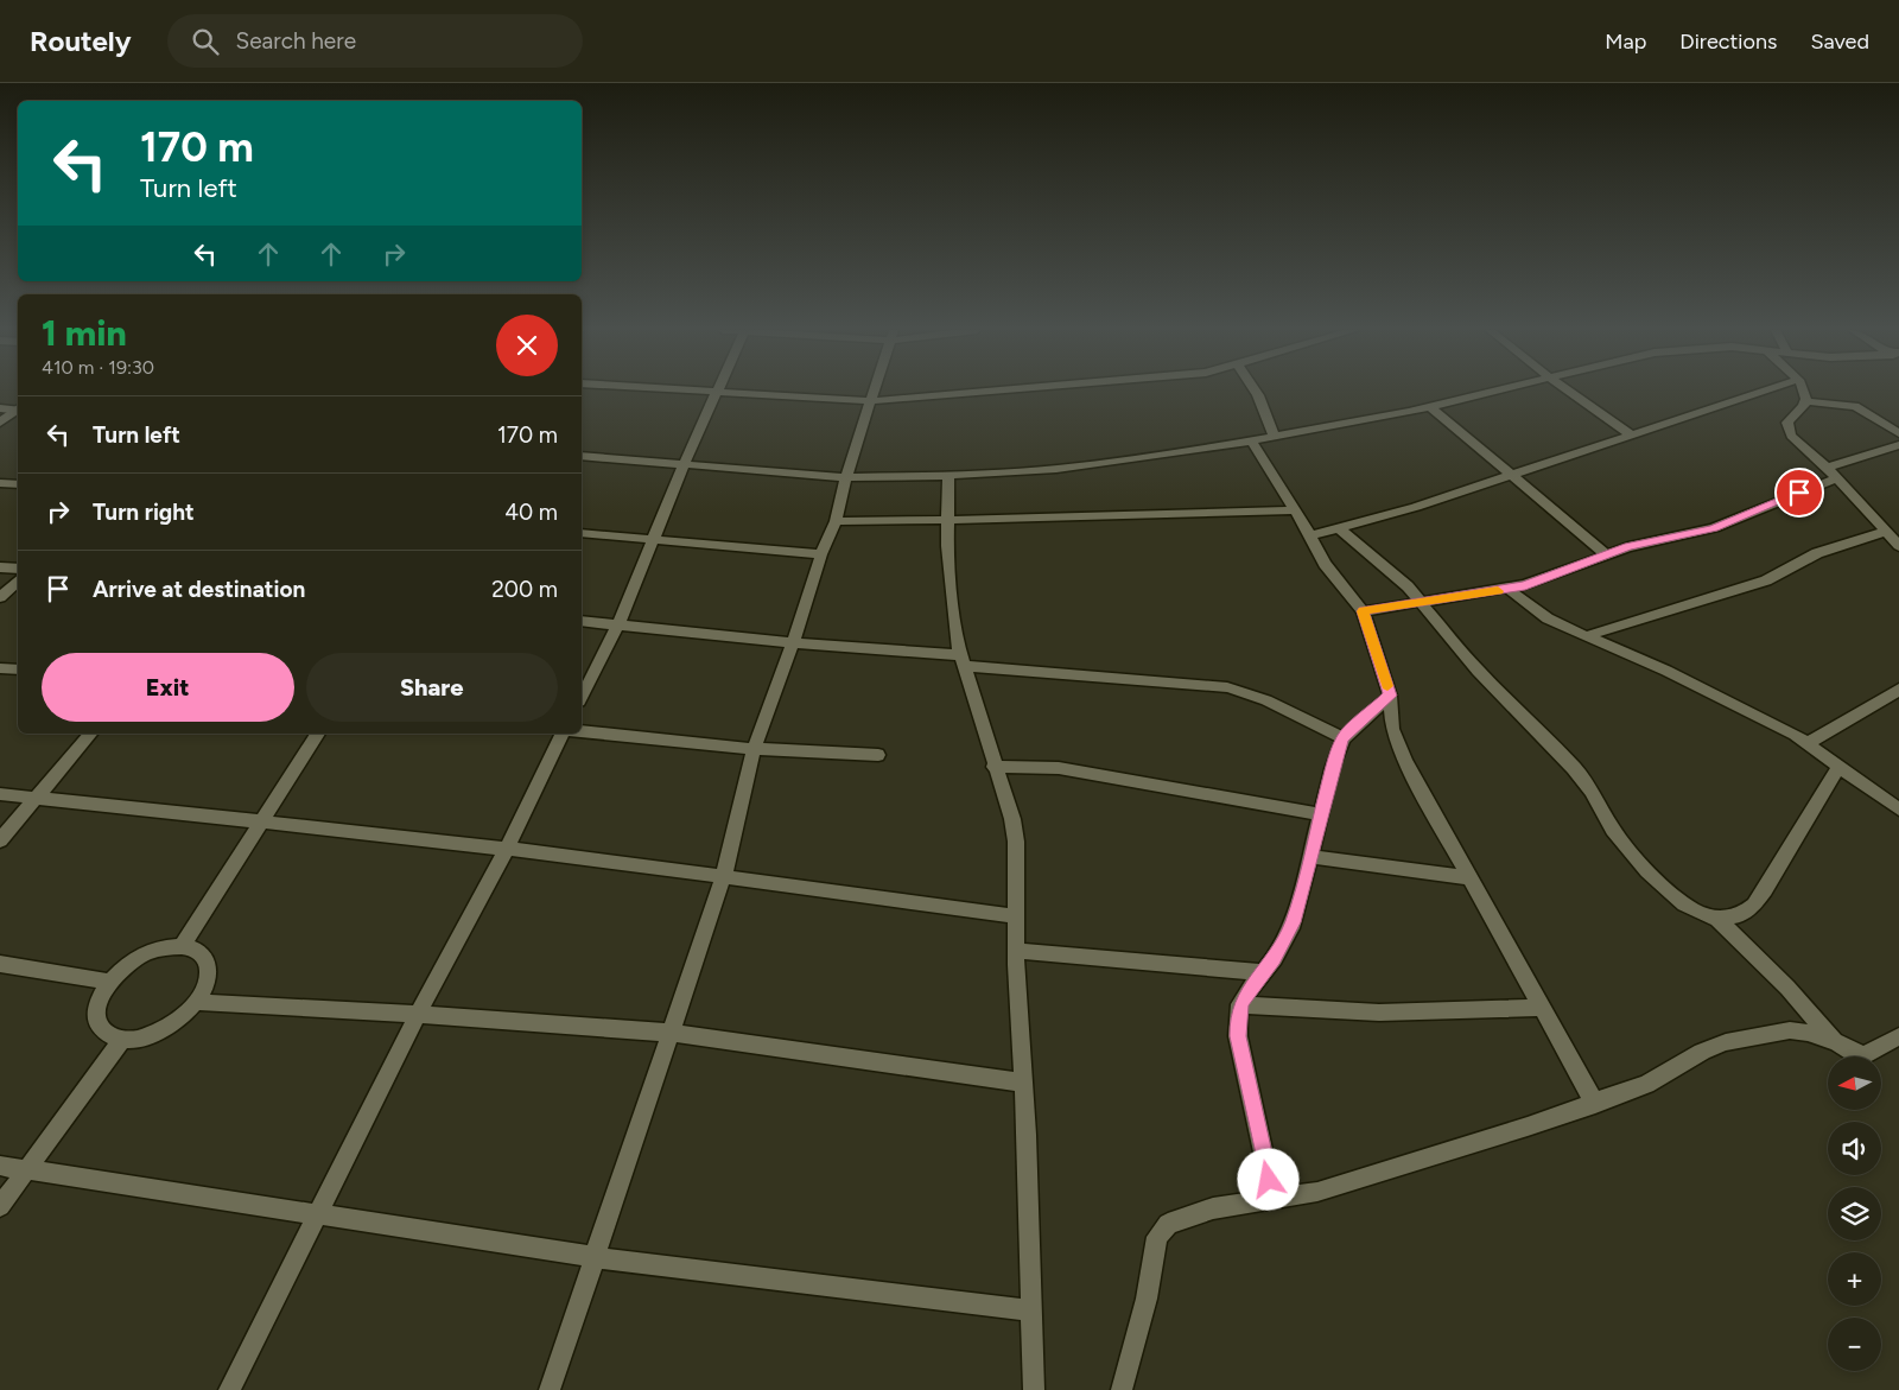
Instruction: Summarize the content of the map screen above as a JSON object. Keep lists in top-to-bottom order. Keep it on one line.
{"north":"left","page":{"header":"Routely","search":"Search here","nav":["Map","Directions","Saved"],"turn":["170 m","Turn left"],"heading":["1 min","410 m · 19:30"],"list":[{"name":"Turn left","value":"170 m"},{"name":"Turn right","value":"40 m"},{"name":"Arrive at destination","value":"200 m"}],"buttons":["Exit","Share"],"map_buttons":["+","−"]}}
